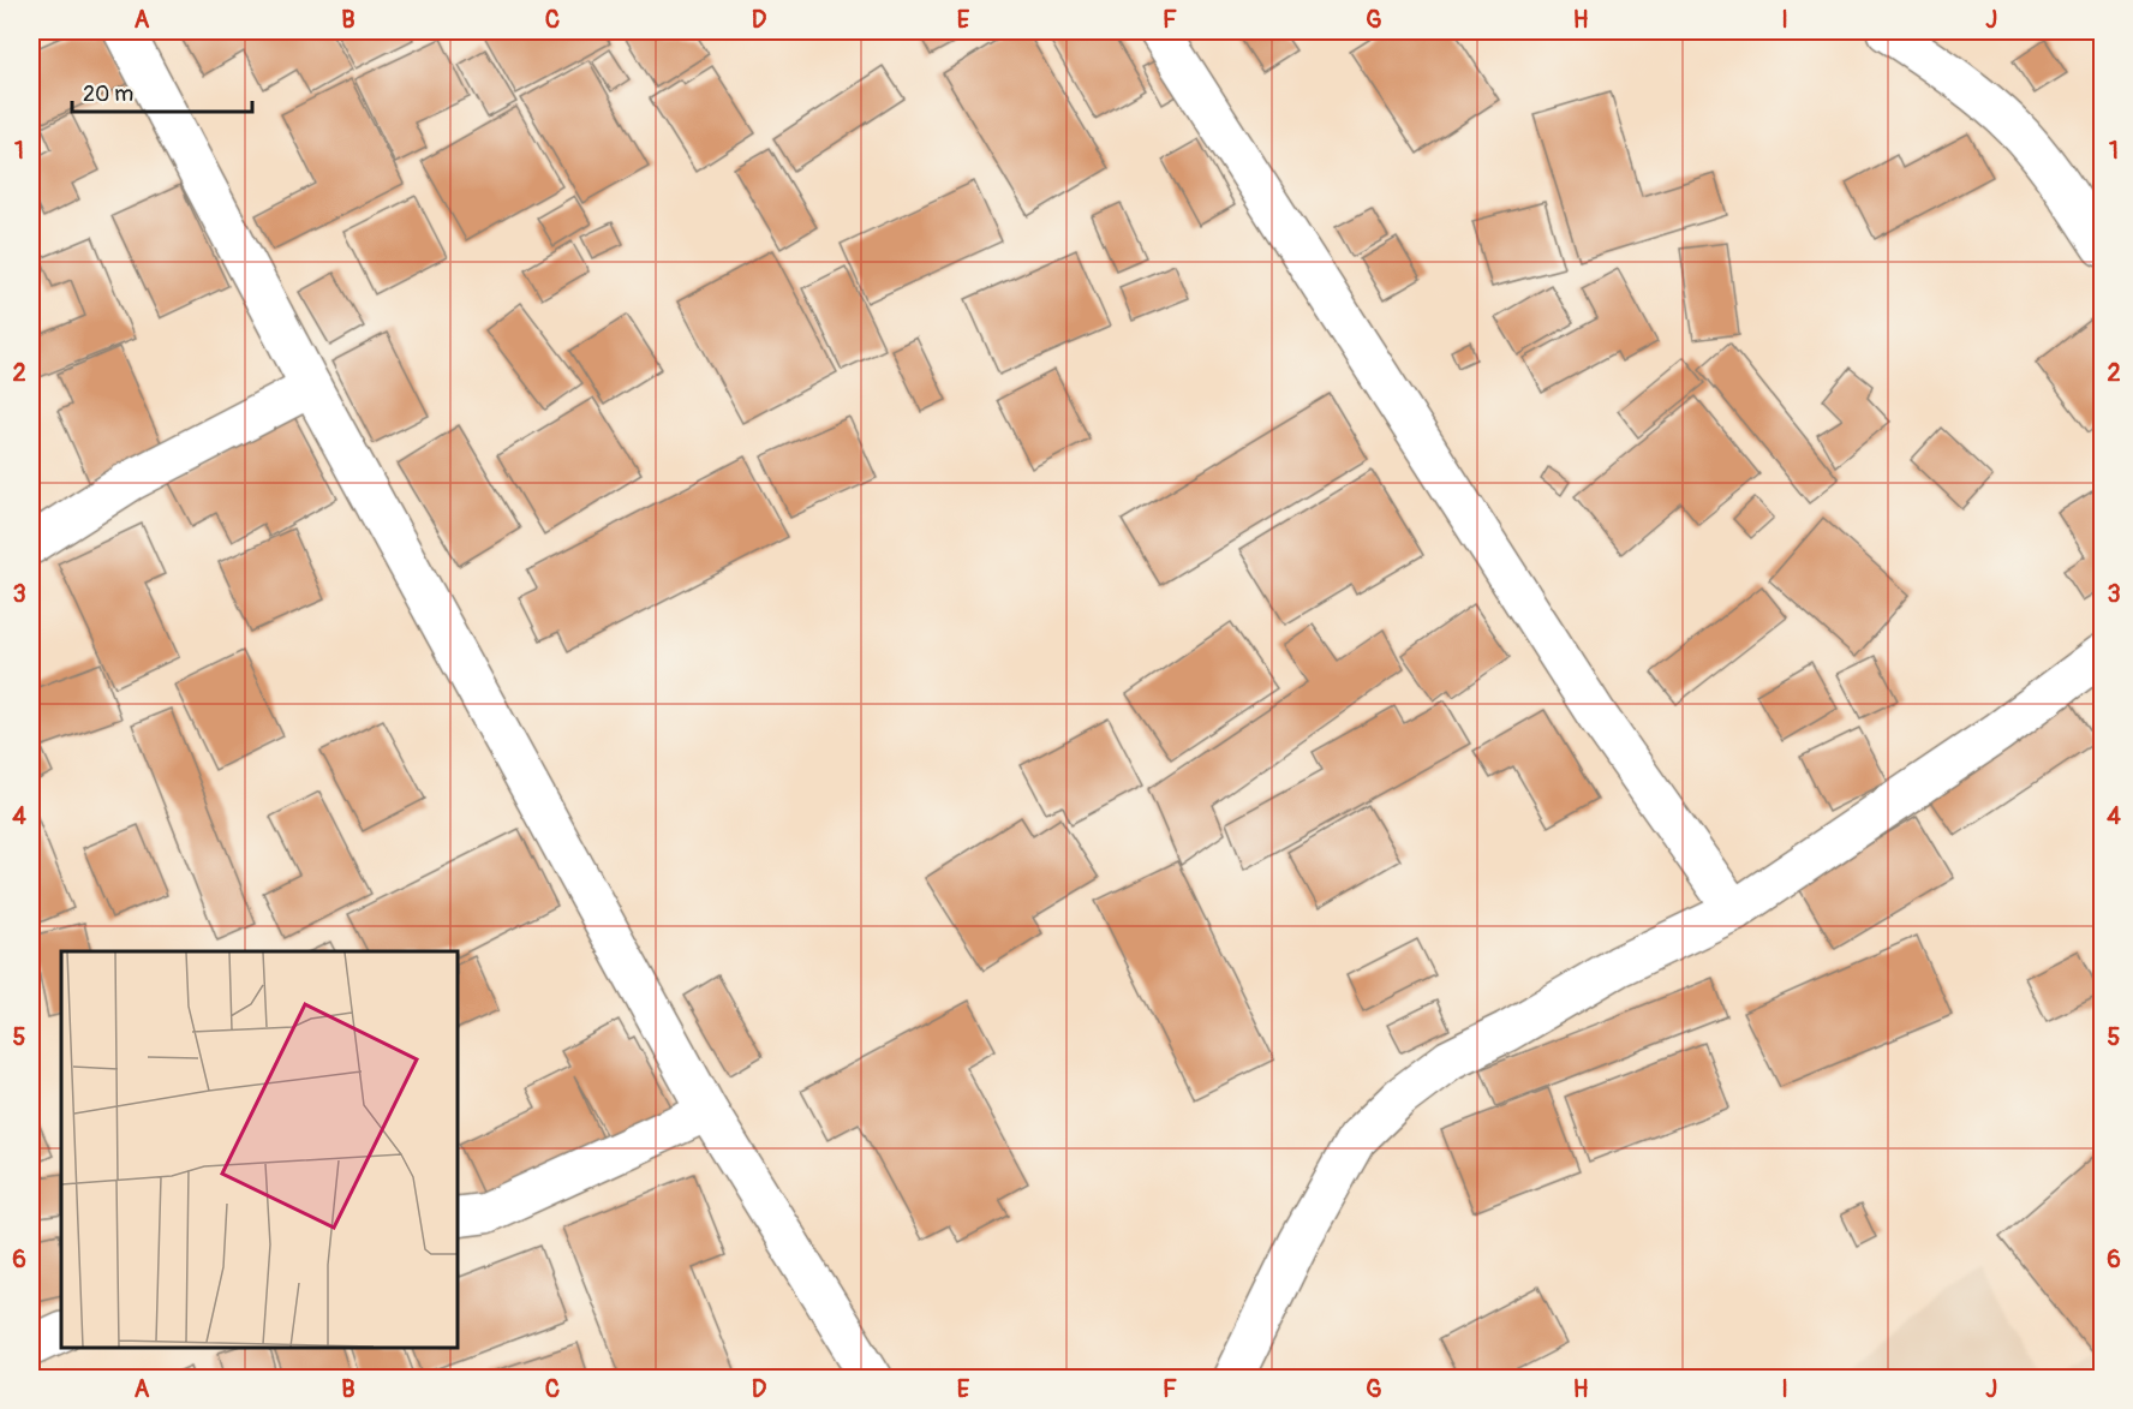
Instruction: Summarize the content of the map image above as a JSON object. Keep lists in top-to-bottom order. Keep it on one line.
{"scale_bar":"20 m","grid":{"columns":["A","B","C","D","E","F","G","H","I","J"],"rows":["1","2","3","4","5","6"]}}
